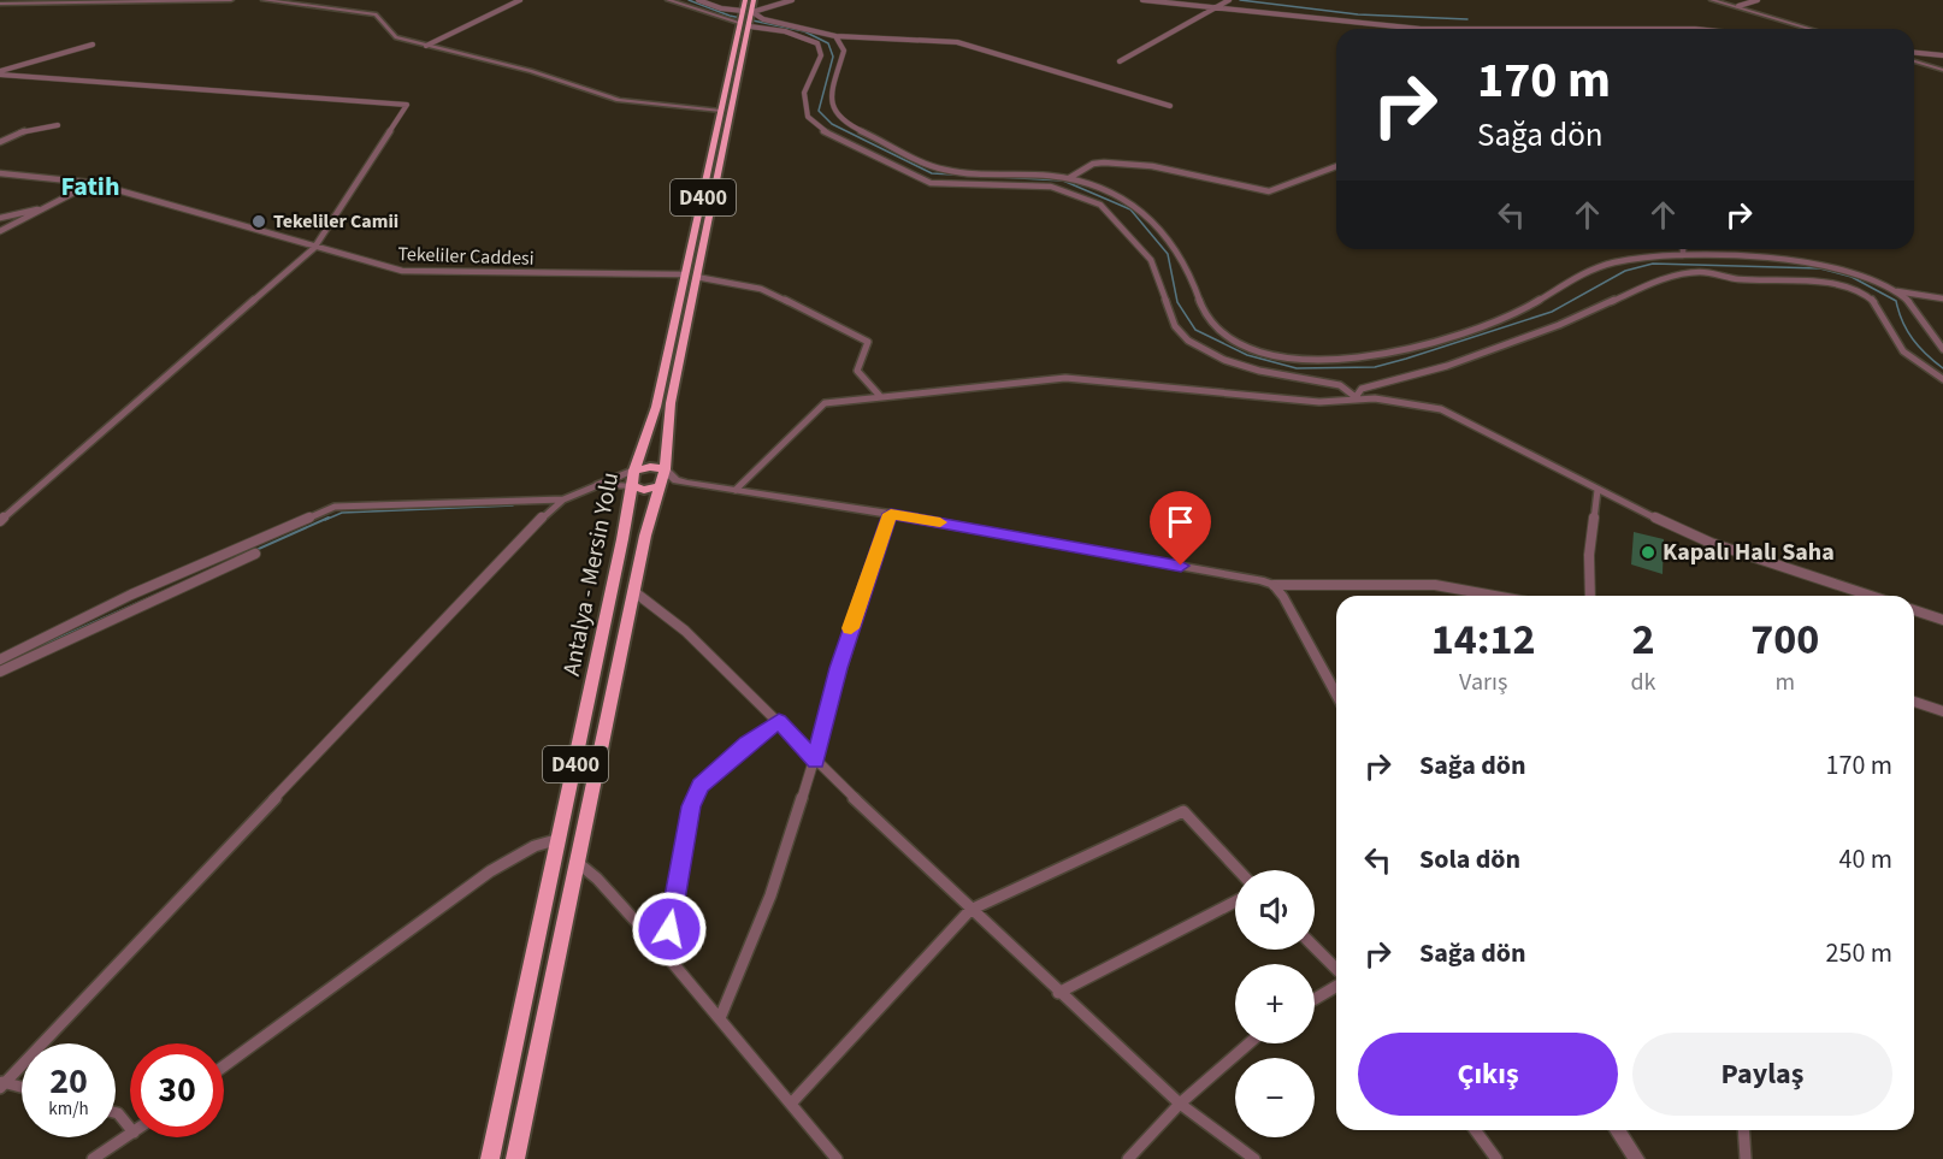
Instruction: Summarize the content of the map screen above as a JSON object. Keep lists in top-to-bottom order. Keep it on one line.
{"streets":{"highway":["D400","Antalya - Mersin Yolu"],"street":["Tekeliler Caddesi"]},"crossings":[["Tekeliler Caddesi","Antalya - Mersin Yolu"]],"districts":["Fatih"],"places":["Tekeliler Camii","Kapalı Halı Saha"],"page":{"turn":["170 m","Sağa dön"],"eta":["14:12","Varış","2","dk","700","m"],"list":[{"name":"Sağa dön","value":"170 m"},{"name":"Sola dön","value":"40 m"},{"name":"Sağa dön","value":"250 m"}],"map_buttons":["+","−"],"buttons":["Çıkış","Paylaş"],"speed":"20 km/h","limit":"30"}}
